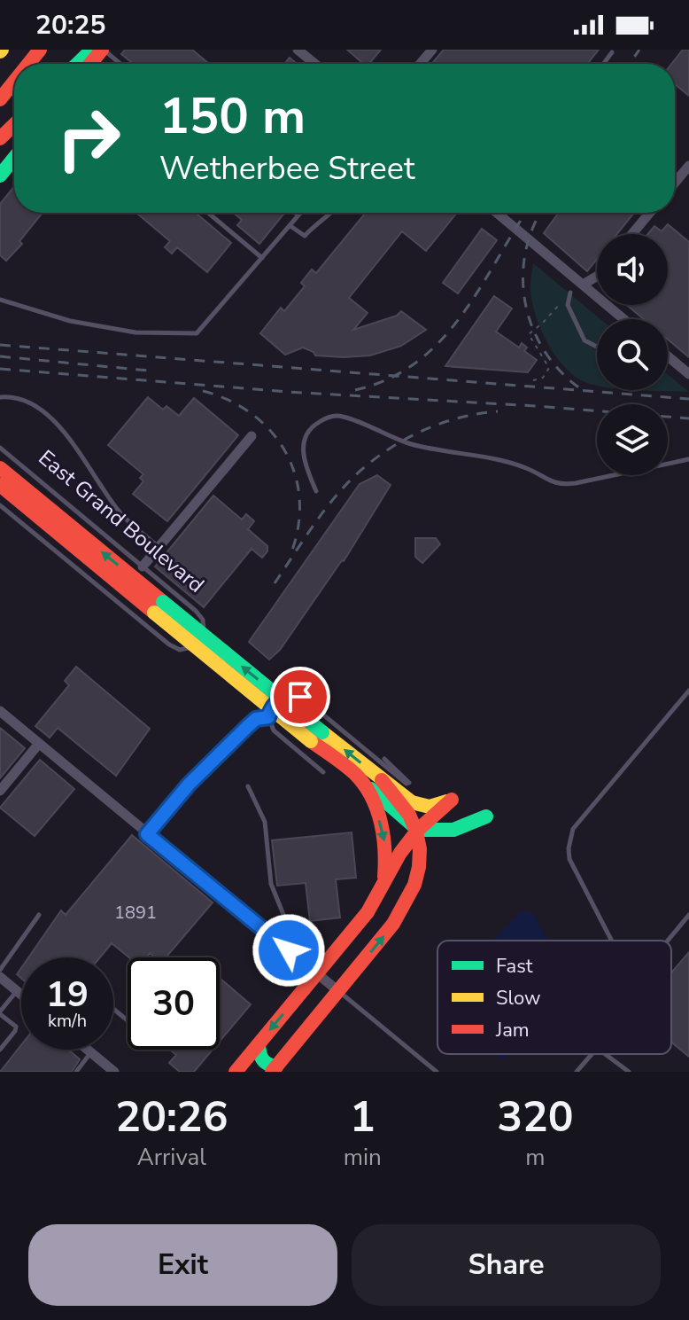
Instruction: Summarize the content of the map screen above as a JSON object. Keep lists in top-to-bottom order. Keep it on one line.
{"streets":{"main road":["East Grand Boulevard"]},"house_numbers":["1891"],"legend":["Fast","Slow","Jam"],"page":{"status":"20:25","turn":["150 m","Wetherbee Street"],"speed":"19 km/h","limit":"30","eta":["20:26","Arrival","1","min","320","m"],"buttons":["Exit","Share"]}}
